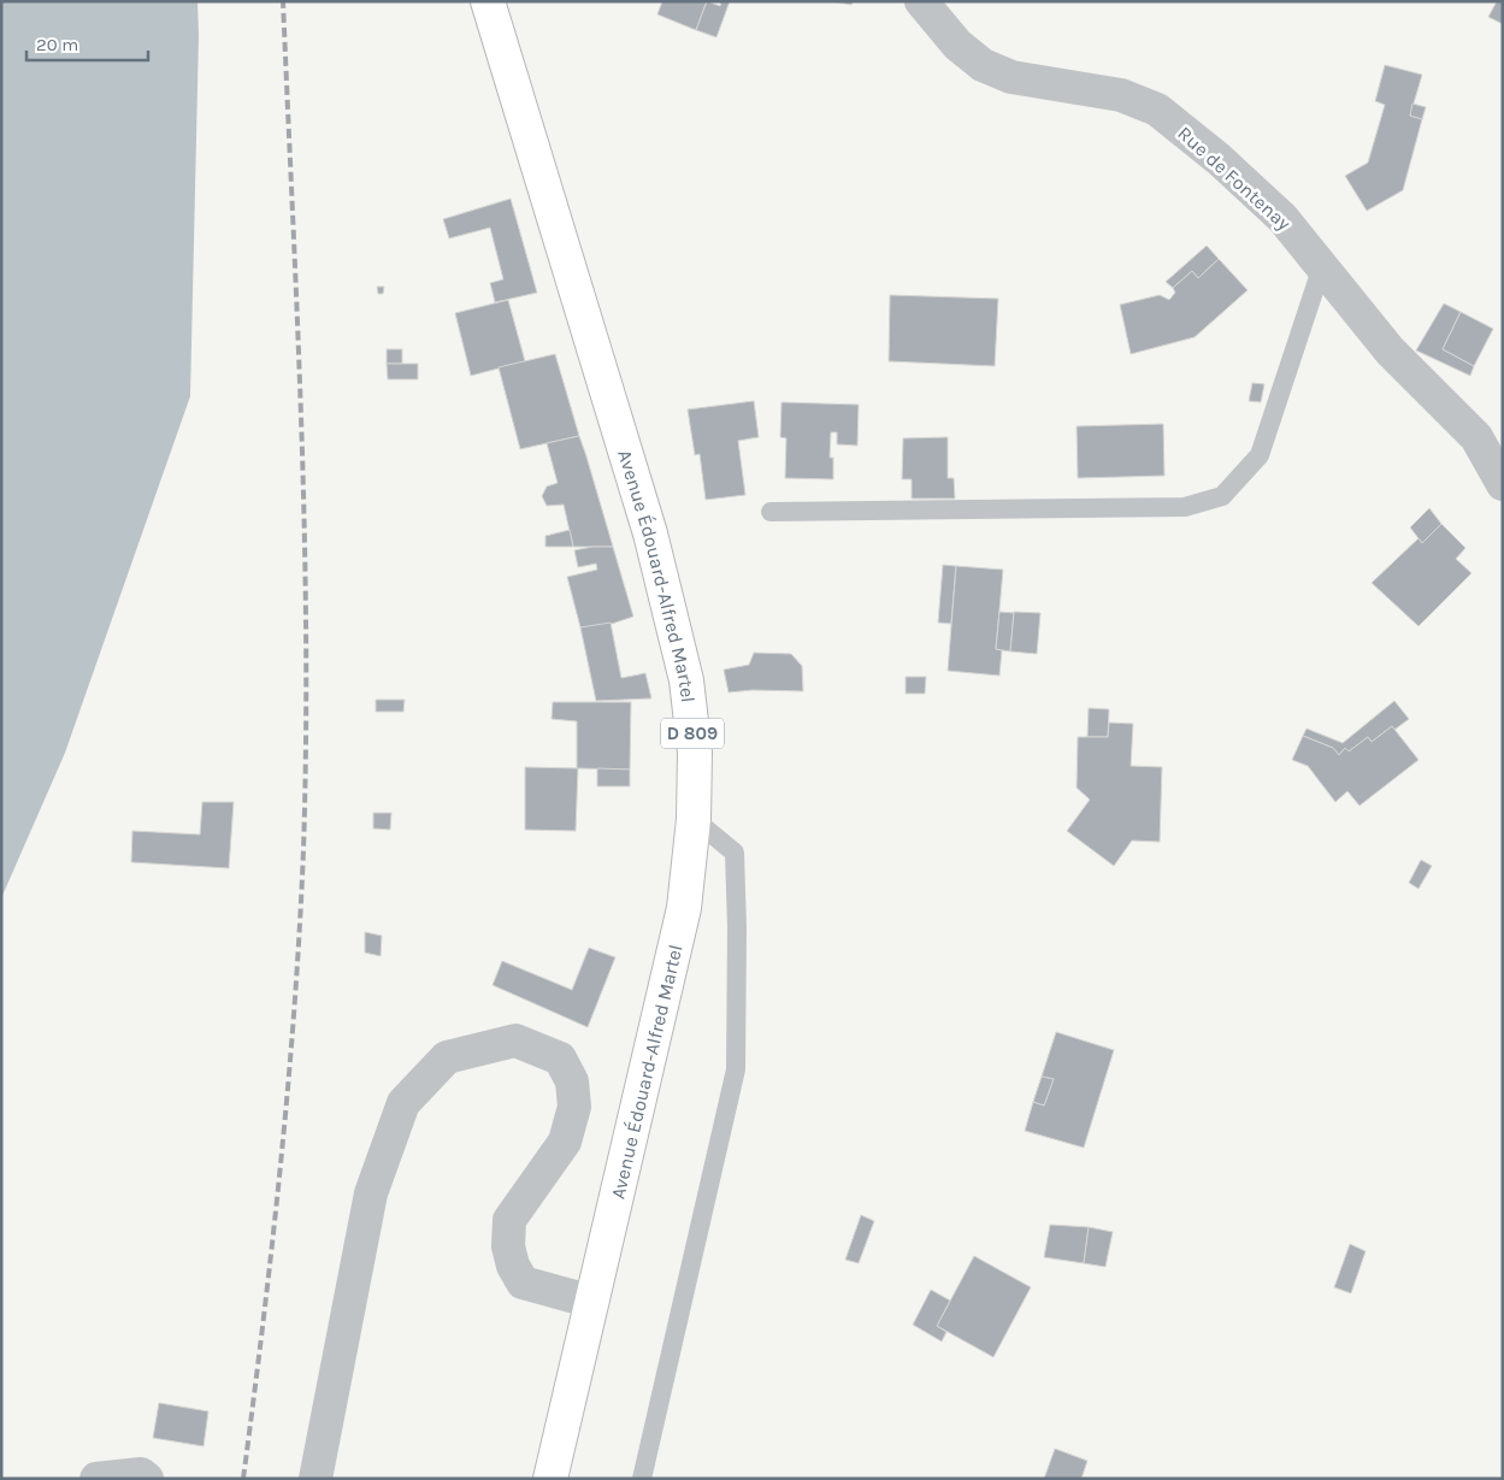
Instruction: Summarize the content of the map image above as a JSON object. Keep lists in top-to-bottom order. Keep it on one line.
{"streets":{"main road":["Avenue Édouard-Alfred Martel","D 809"],"street":["Rue de Fontenay"]},"scale_bar":"20 m"}
